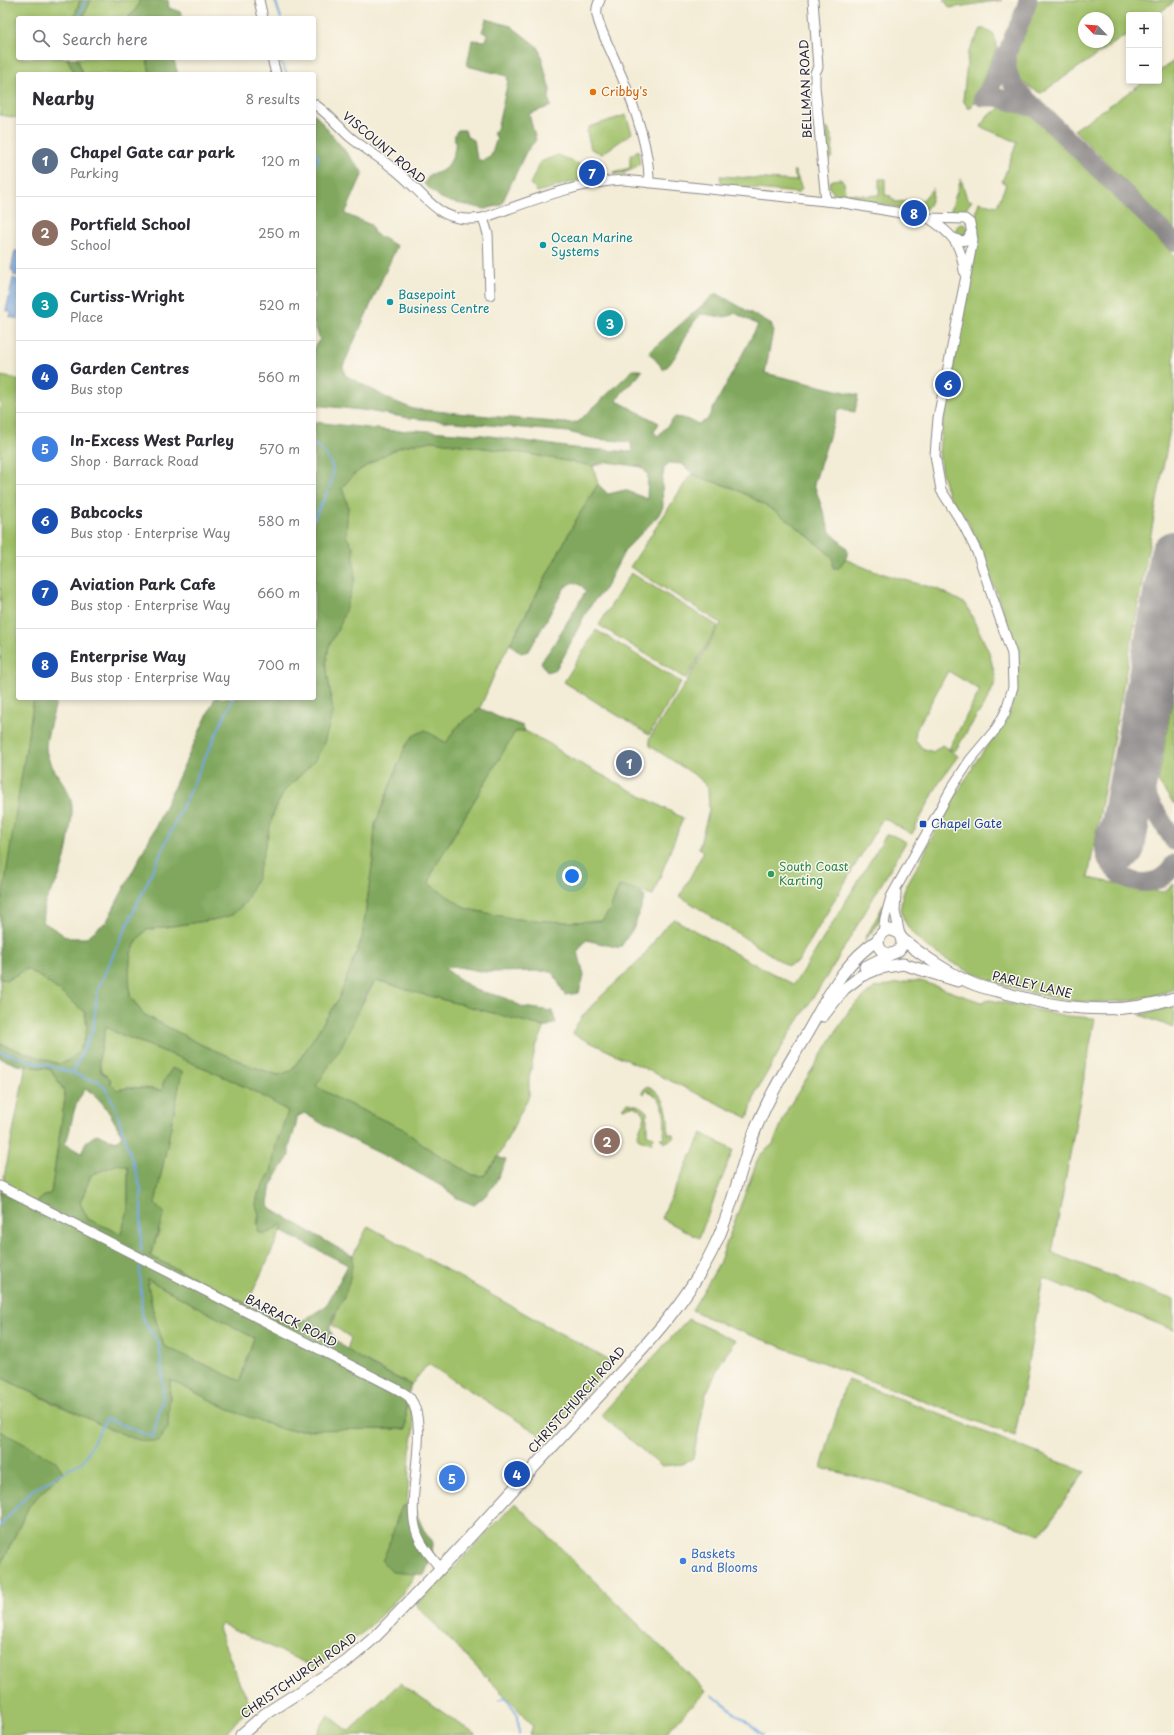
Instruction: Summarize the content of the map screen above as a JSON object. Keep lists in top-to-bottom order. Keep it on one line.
{"streets":{"main road":["PARLEY LANE","CHRISTCHURCH ROAD"],"street":["BELLMAN ROAD","VISCOUNT ROAD","BARRACK ROAD"]},"crossings":[["BELLMAN ROAD","VISCOUNT ROAD"],["PARLEY LANE","CHRISTCHURCH ROAD"],["BARRACK ROAD","CHRISTCHURCH ROAD"]],"places":{"other":["Cribby's","Ocean Marine Systems","Basepoint Business Centre","South Coast Karting","Baskets and Blooms"],"transit":["Chapel Gate"]},"north":"top left","page":{"map_buttons":["+","−"],"search":"Search here","heading":["Nearby","8 results"],"list":[{"mark":"1","name":"Chapel Gate car park","note":"Parking","value":"120 m"},{"mark":"2","name":"Portfield School","note":"School","value":"250 m"},{"mark":"3","name":"Curtiss-Wright","note":"Place","value":"520 m"},{"mark":"4","name":"Garden Centres","note":"Bus stop","value":"560 m"},{"mark":"5","name":"In-Excess West Parley","note":"Shop · Barrack Road","value":"570 m"},{"mark":"6","name":"Babcocks","note":"Bus stop · Enterprise Way","value":"580 m"},{"mark":"7","name":"Aviation Park Cafe","note":"Bus stop · Enterprise Way","value":"660 m"},{"mark":"8","name":"Enterprise Way","note":"Bus stop · Enterprise Way","value":"700 m"}],"pins":["7","8","3","6","1","2","4","5"]}}
